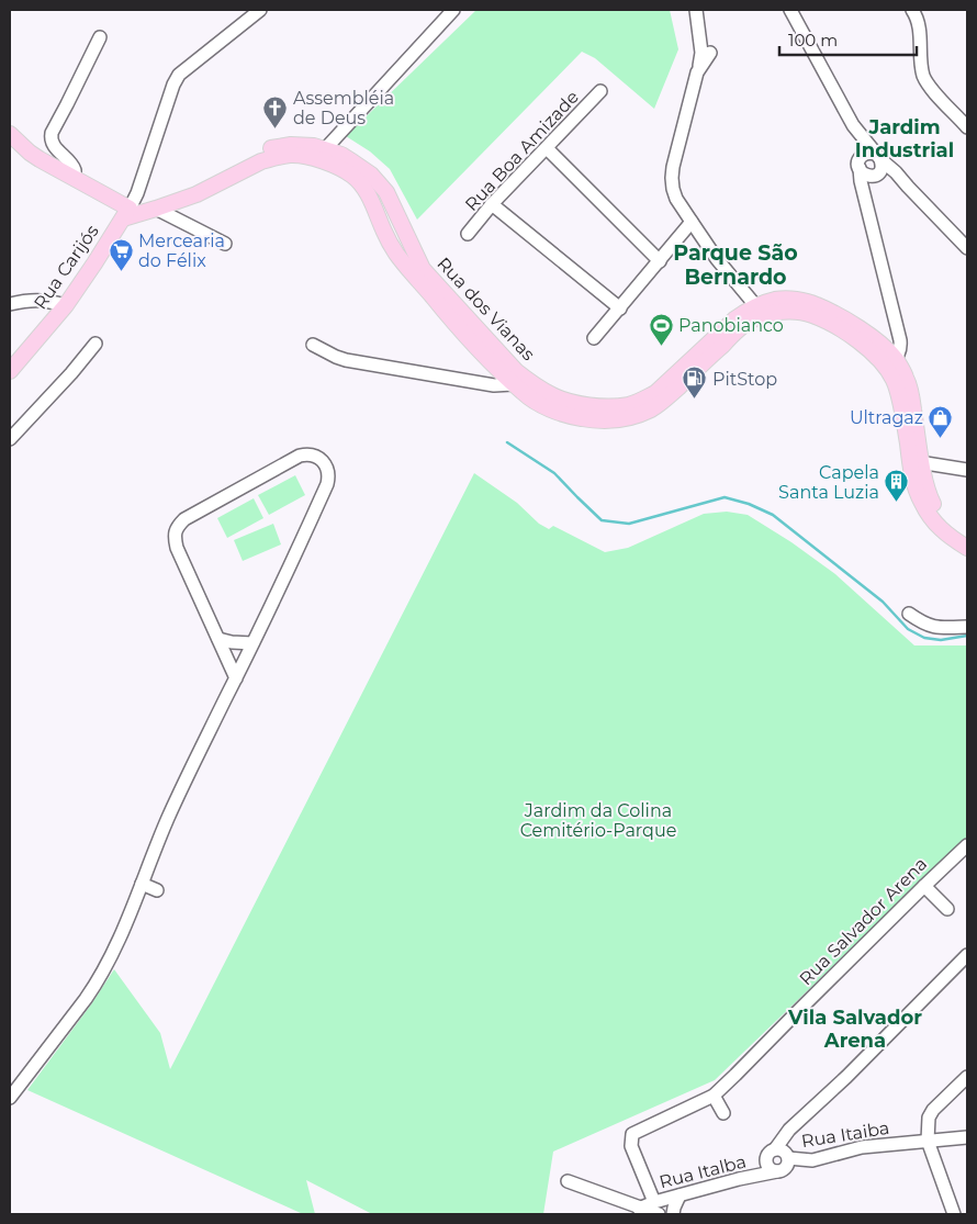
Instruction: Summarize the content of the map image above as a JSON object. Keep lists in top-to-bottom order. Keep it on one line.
{"streets":{"main road":["Rua Carijós","Rua dos Vianas"],"street":["Rua Boa Amizade","Rua Salvador Arena","Rua Itaiba","Rua Italba"]},"crossings":[["Rua Carijós","Rua dos Vianas"],["Rua Salvador Arena","Rua Italba"],["Rua Itaiba","Rua Italba"]],"districts":["Jardim Industrial","Parque São Bernardo","Vila Salvador Arena"],"parks":["Jardim da Colina Cemitério-Parque"],"places":{"church":["Assembléia de Deus"],"supermarket":["Mercearia do Félix"],"sports":["Panobianco"],"fuel station":["PitStop"],"shop":["Ultragaz"],"building":["Capela Santa Luzia"]},"scale_bar":"100 m"}
